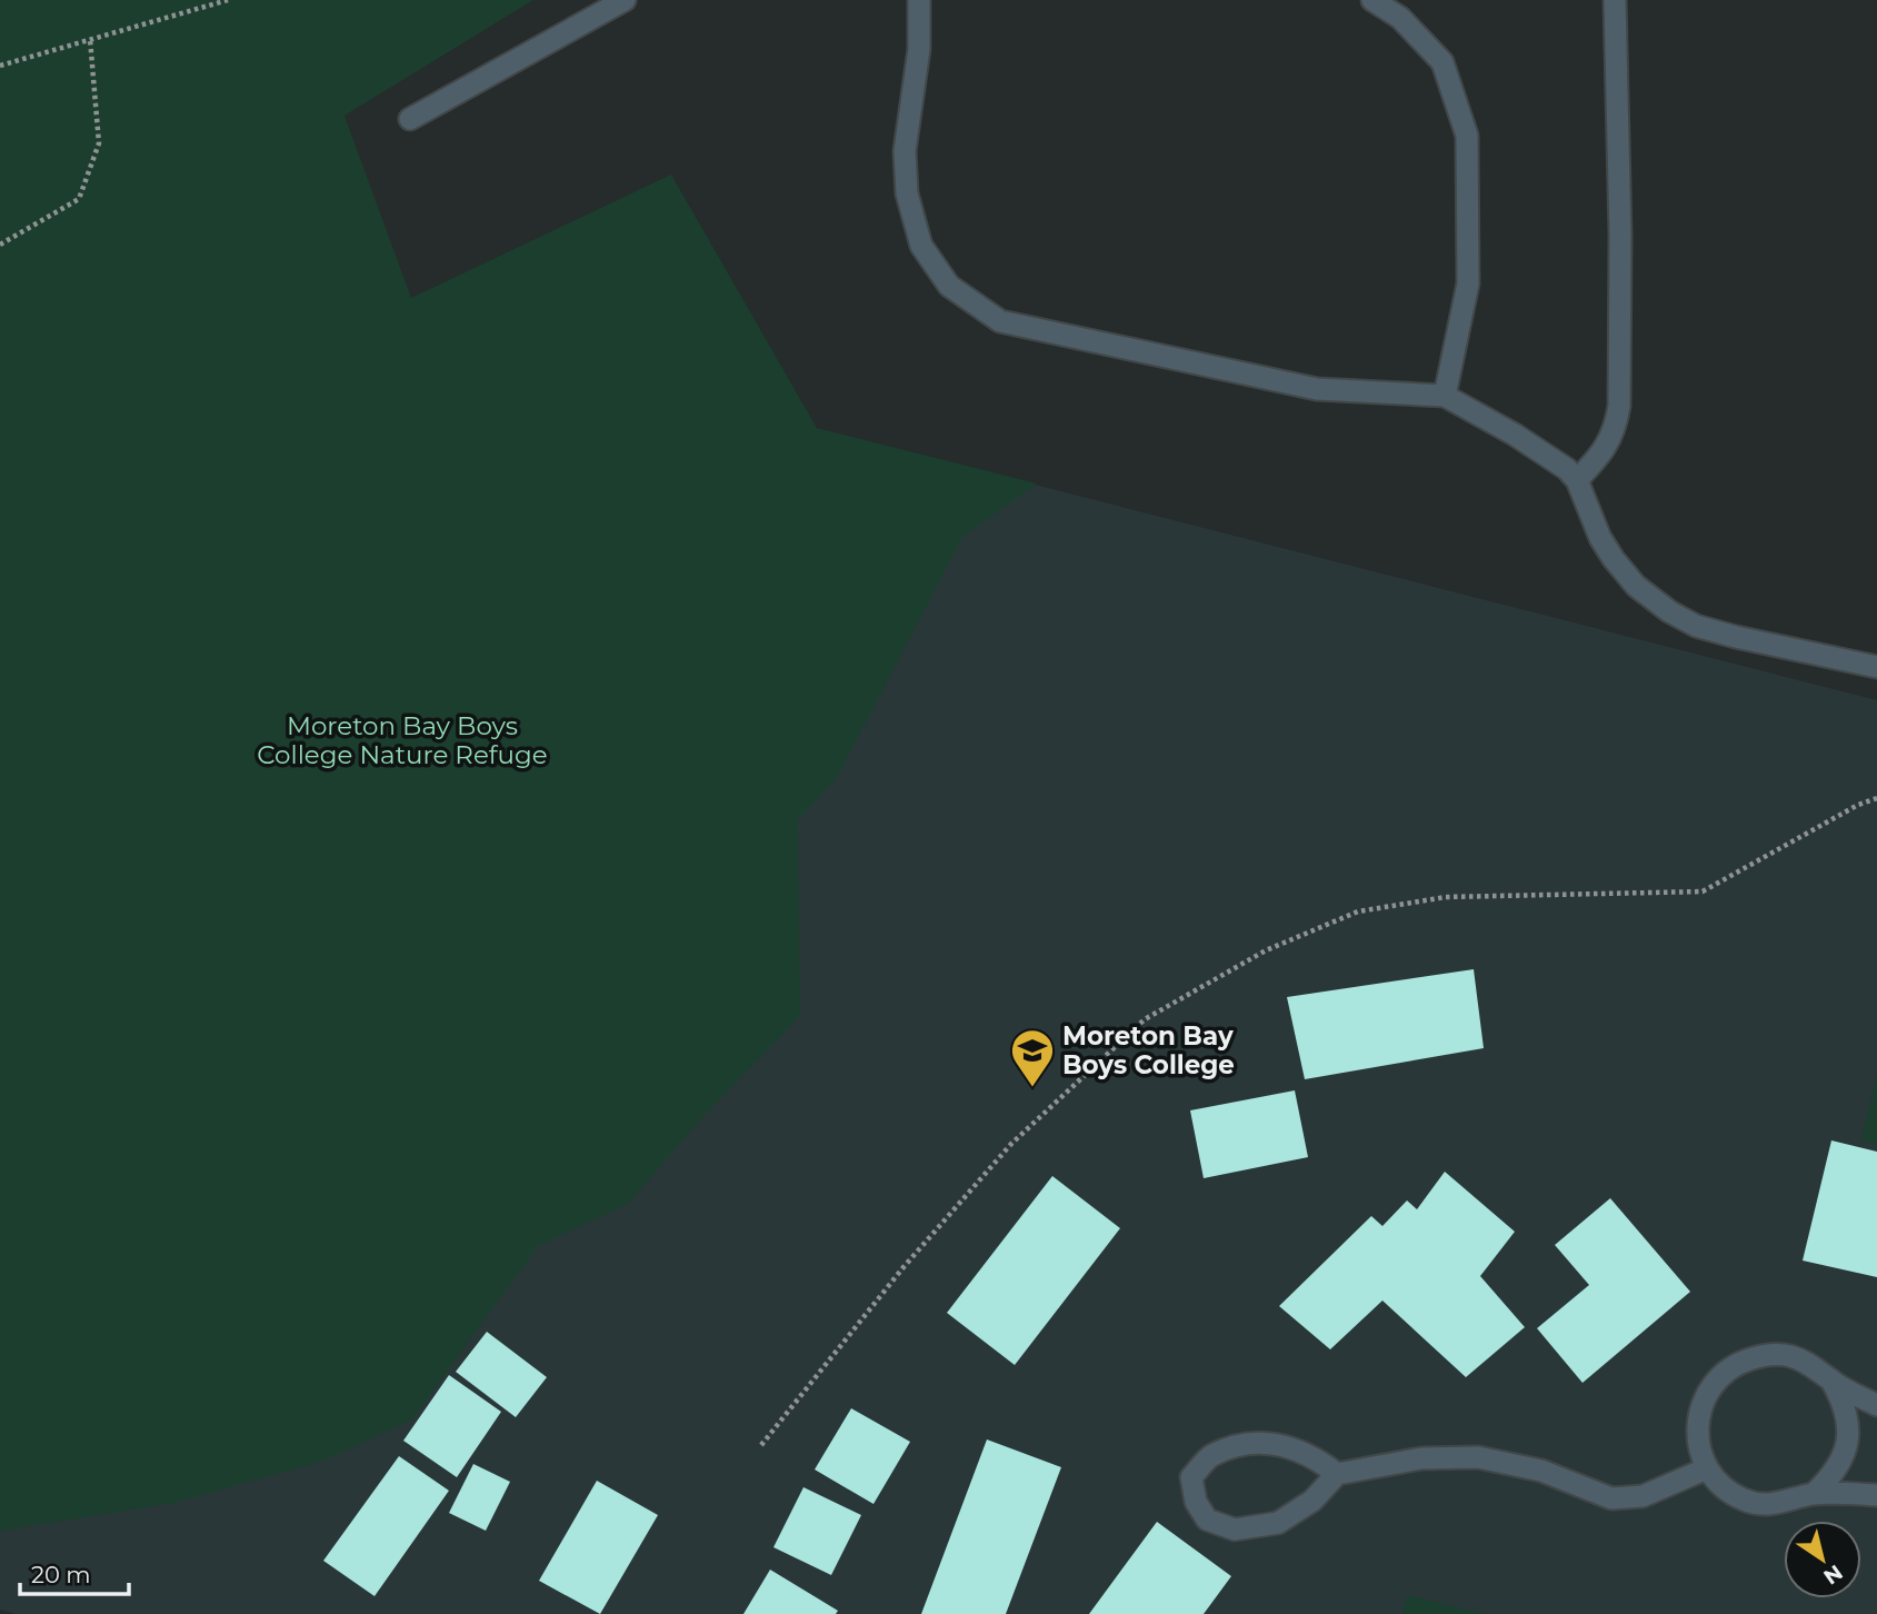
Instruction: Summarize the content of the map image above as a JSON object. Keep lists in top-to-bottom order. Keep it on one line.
{"parks":["Moreton Bay Boys College Nature Refuge"],"places":{"school or university":["Moreton Bay Boys College"]},"scale_bar":"20 m","north":"bottom right"}
